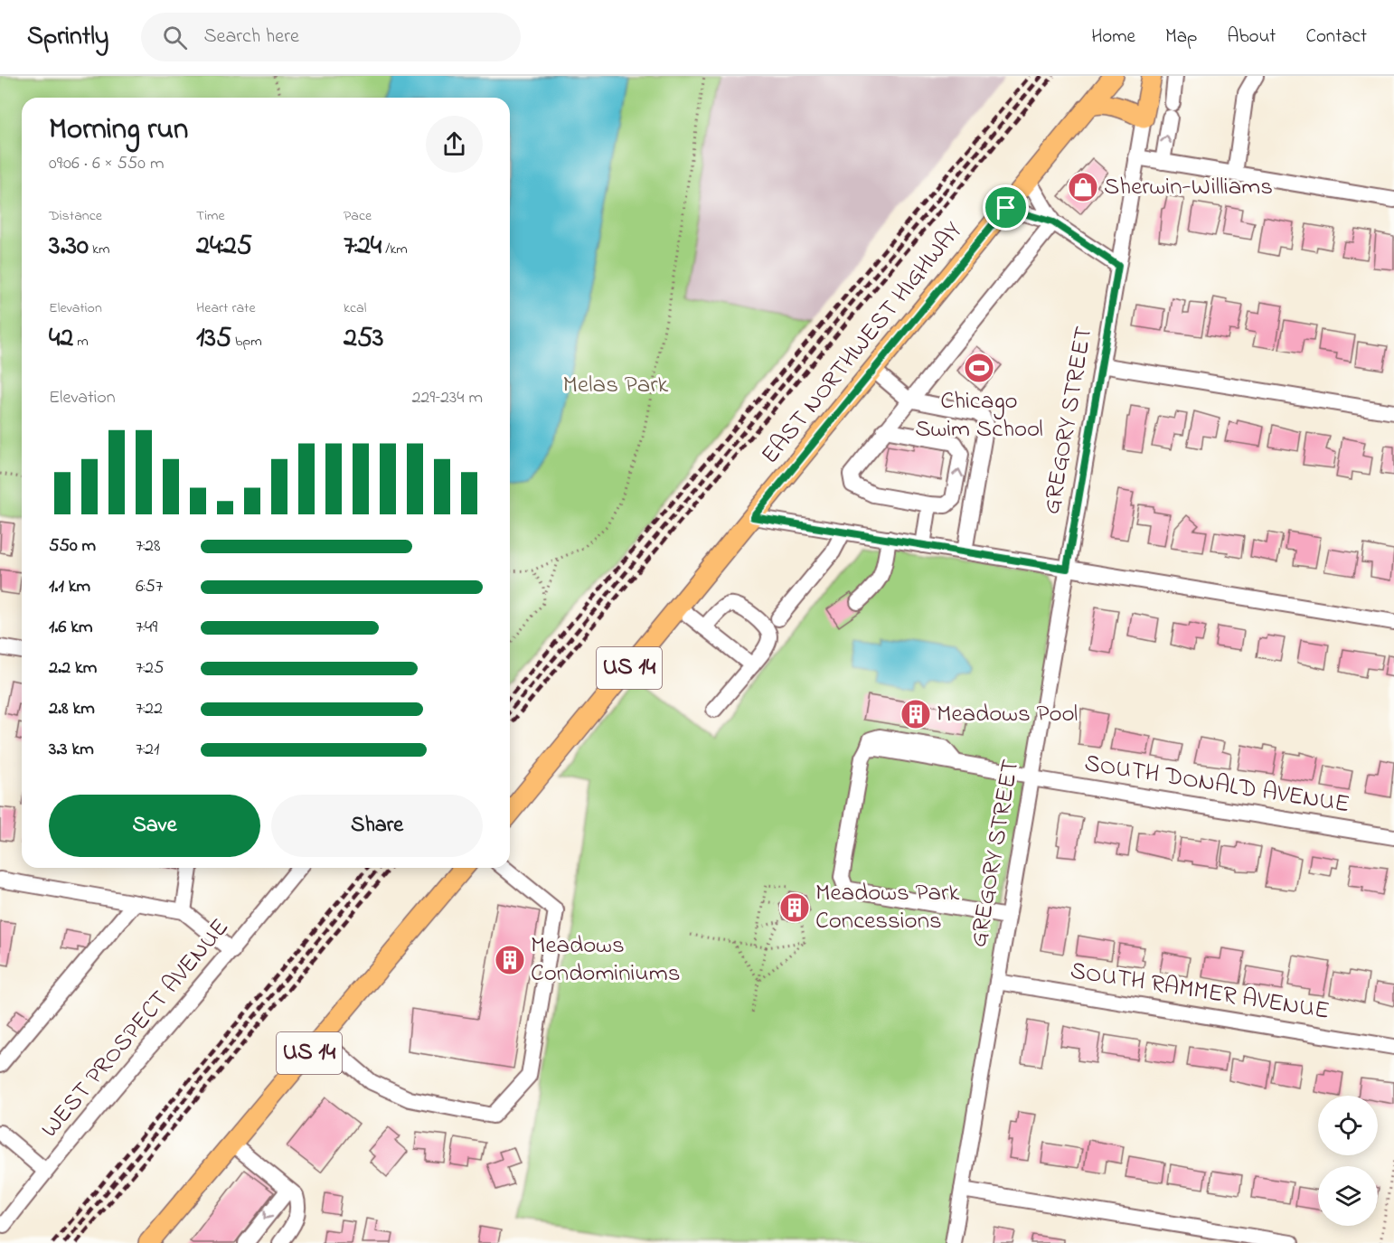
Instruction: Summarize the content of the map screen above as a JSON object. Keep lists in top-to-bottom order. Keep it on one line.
{"streets":{"main road":["EAST NORTHWEST HIGHWAY","US 14"],"street":["GREGORY STREET","SOUTH DONALD AVENUE","SOUTH RAMMER AVENUE","WEST PROSPECT AVENUE"]},"crossings":[["EAST NORTHWEST HIGHWAY","US 14"],["GREGORY STREET","SOUTH DONALD AVENUE"],["GREGORY STREET","SOUTH RAMMER AVENUE"]],"parks":["Melas Park"],"places":{"shop":["Sherwin-Williams"],"sports":["Chicago Swim School"],"building":["Meadows Pool","Meadows Park Concessions","Meadows Condominiums"]},"page":{"header":"Sprintly","search":"Search here","nav":["Home","Map","About","Contact"],"heading":["Morning run","09:06 · 6 × 550 m"],"stats":[["Distance","3.30 km"],["Time","24:25"],["Pace","7:24 /km"],["Elevation","42 m"],["Heart rate","135 bpm"],["kcal","253"]],"chart":["Elevation","229–234 m"],"list":[{"name":"550 m","note":"7:28"},{"name":"1.1 km","note":"6:57"},{"name":"1.6 km","note":"7:49"},{"name":"2.2 km","note":"7:25"},{"name":"2.8 km","note":"7:22"},{"name":"3.3 km","note":"7:21"}],"buttons":["Save","Share"]}}
